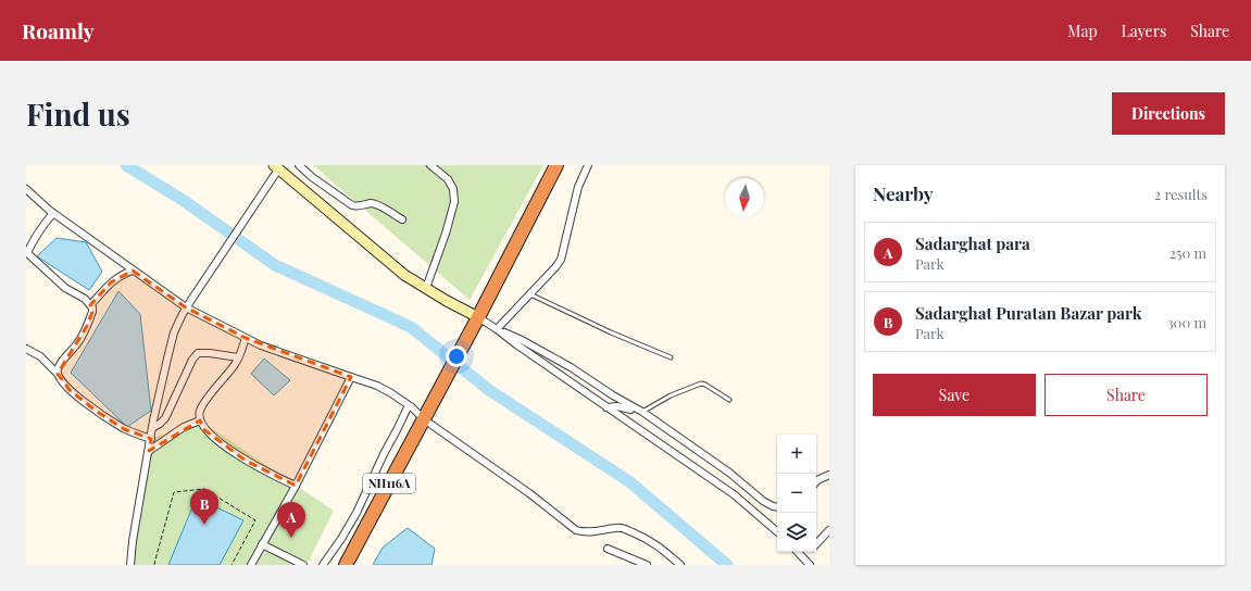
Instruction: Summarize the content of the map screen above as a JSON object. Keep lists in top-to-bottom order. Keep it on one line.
{"streets":{"highway":["NH116A"]},"north":"bottom","page":{"header":"Roamly","nav":["Map","Layers","Share"],"buttons":["Directions",["Save","Share"]],"title":"Find us","heading":["Nearby","2 results"],"list":[{"mark":"A","name":"Sadarghat para","note":"Park","value":"250 m"},{"mark":"B","name":"Sadarghat Puratan Bazar park","note":"Park","value":"300 m"}],"map_buttons":["+","−"],"pins":["B","A"]}}
